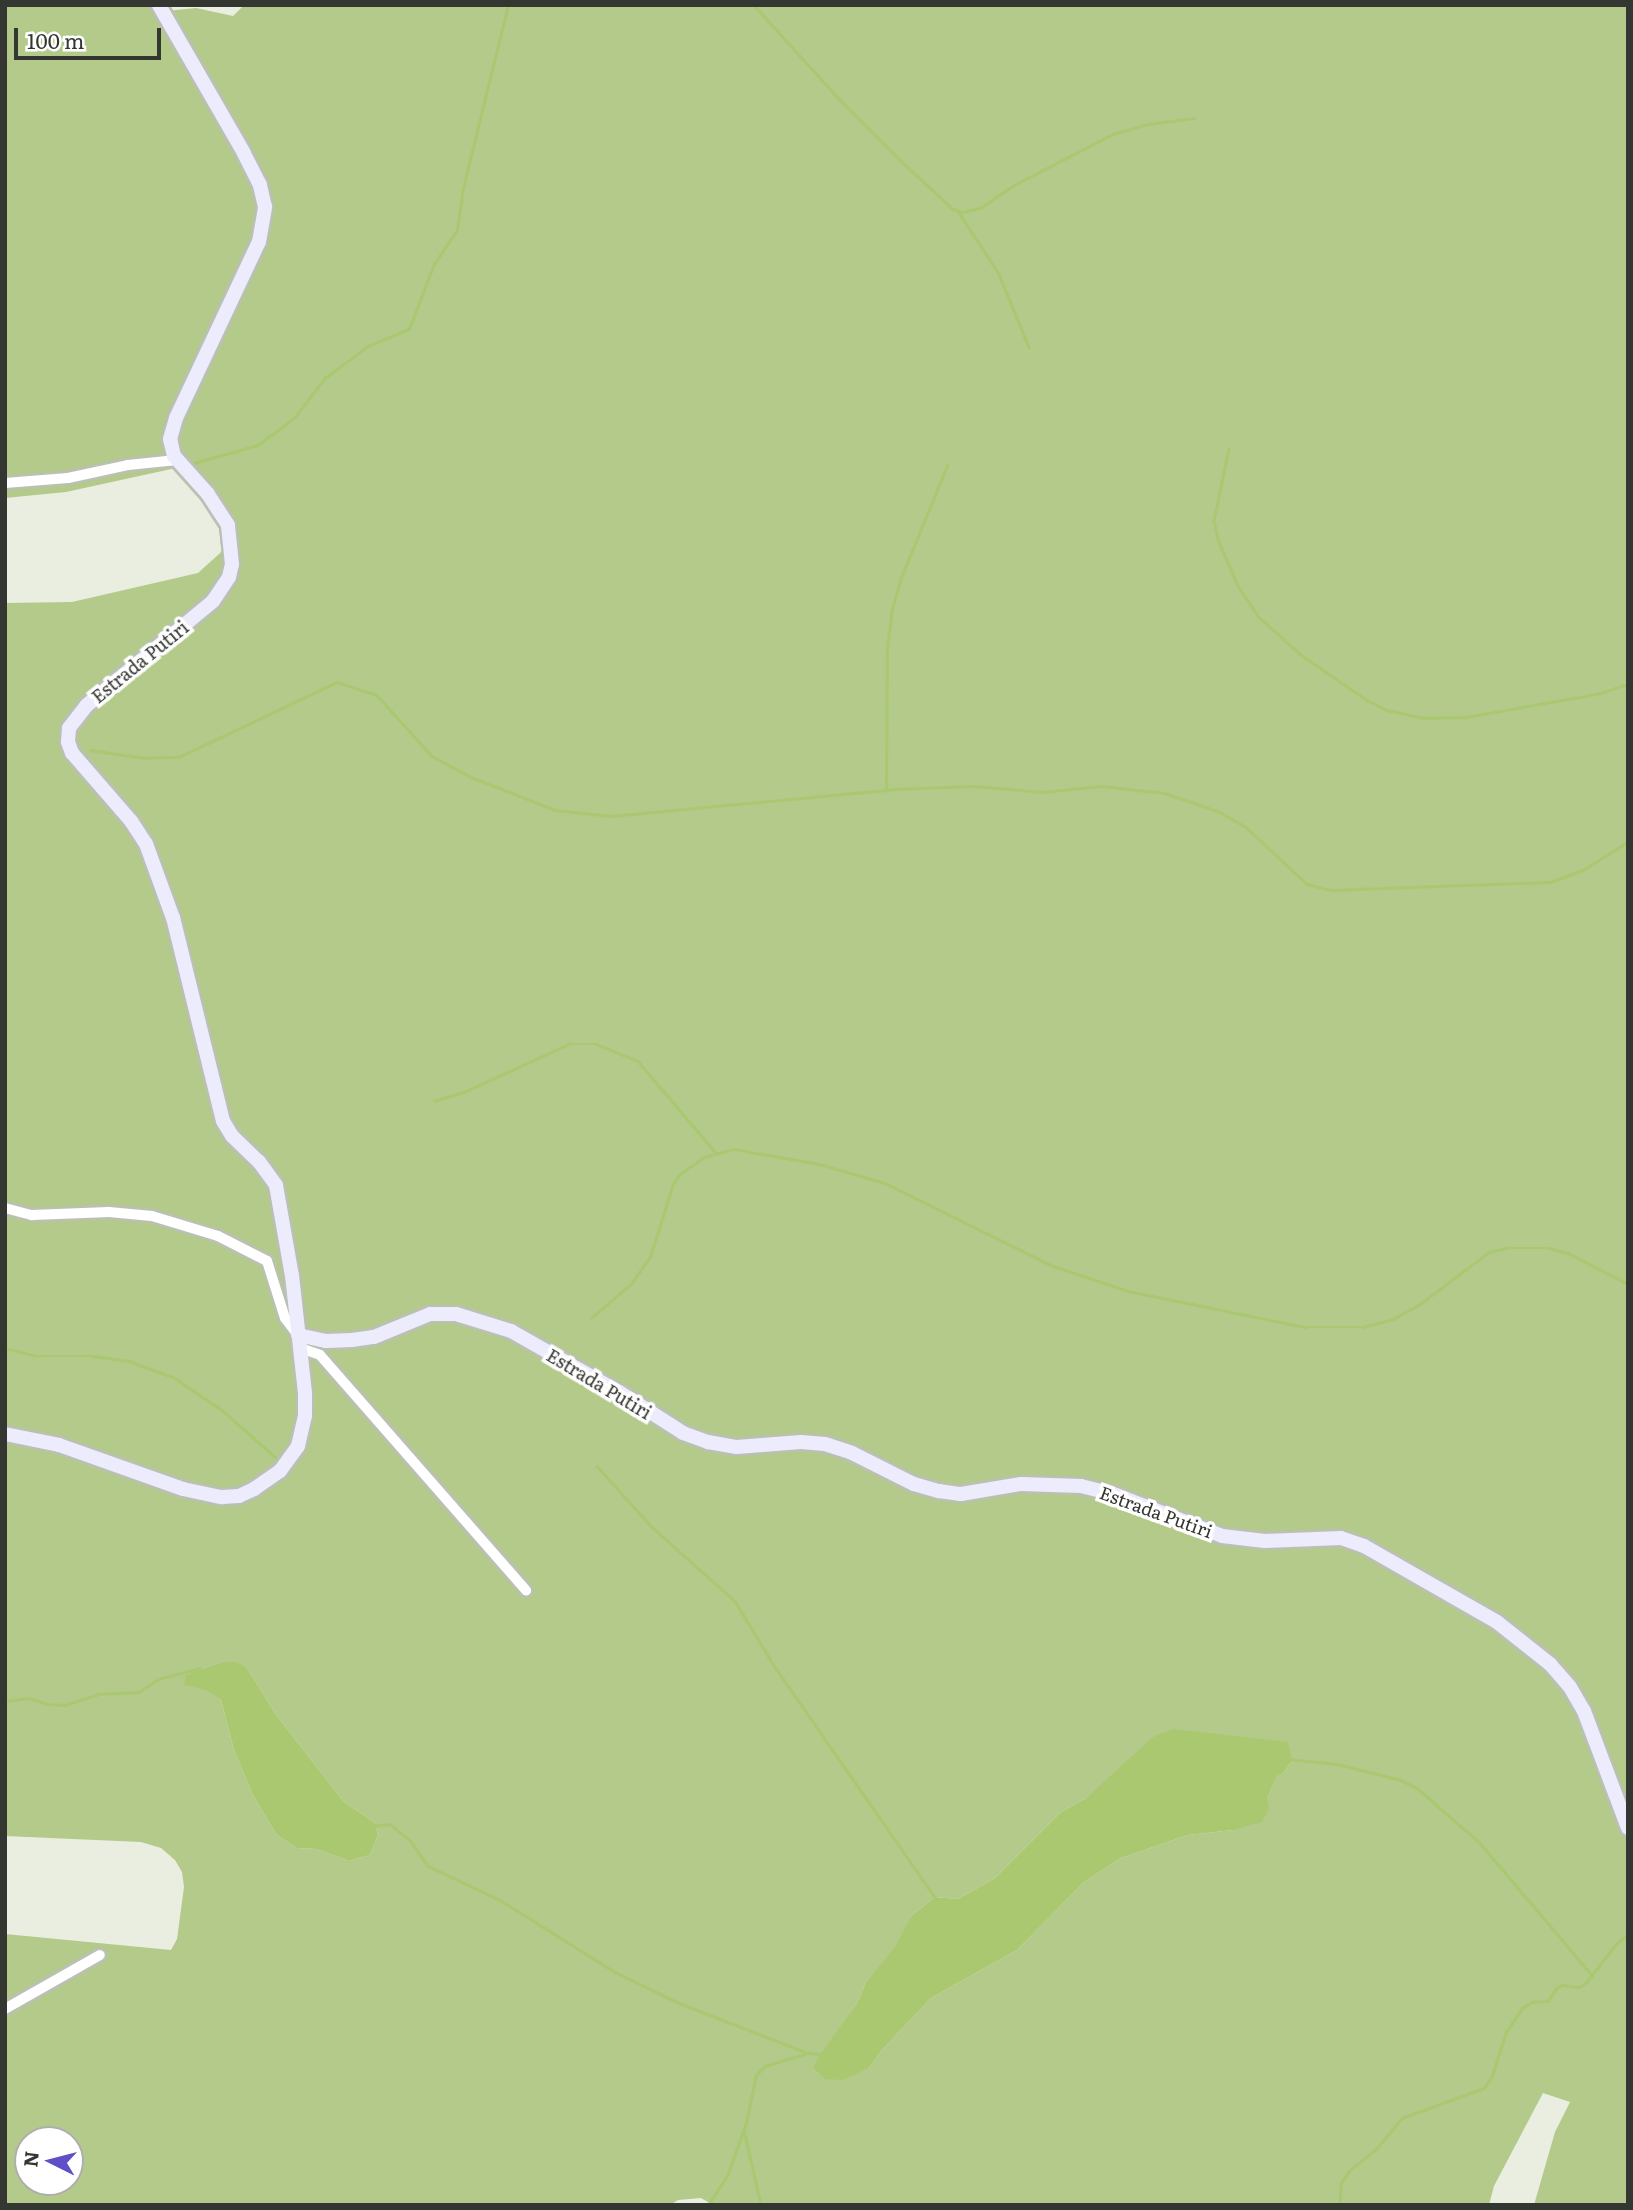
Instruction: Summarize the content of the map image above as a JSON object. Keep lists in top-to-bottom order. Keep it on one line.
{"streets":{"street":["Estrada Putiri"]},"scale_bar":"100 m","north":"left"}
